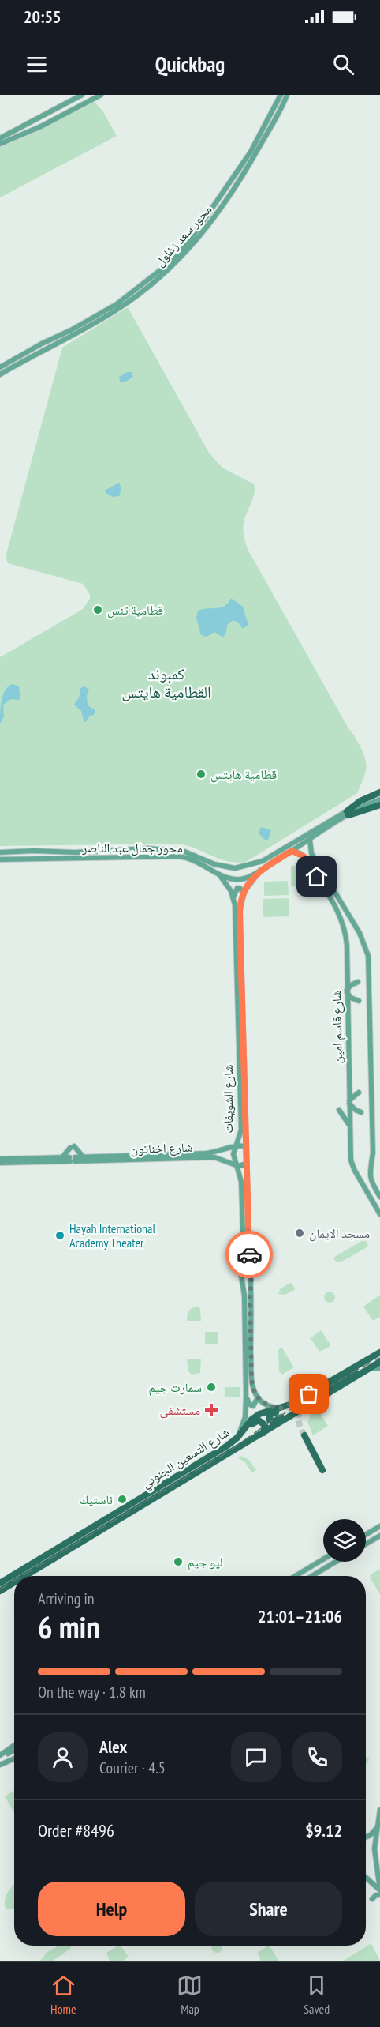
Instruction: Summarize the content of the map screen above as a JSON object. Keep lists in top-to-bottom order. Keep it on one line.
{"streets":{"highway":["شارع التسعين الجنوبي"],"main road":["محور سعد زغلول","محور جمال عبد الناصر","شارع قاسم امين","شارع الشويفات","شارع اخناتون"]},"crossings":[["محور جمال عبد الناصر","شارع قاسم امين"],["محور جمال عبد الناصر","شارع الشويفات"],["شارع الشويفات","شارع اخناتون"],["شارع الشويفات","شارع التسعين الجنوبي"]],"districts":["كمبوند القطامية هايتس"],"places":{"other":["قطامية تنس","قطامية هايتس","مسجد الايمان","Hayah International Academy Theater","سمارت جيم","ناستيك","ليو جيم"],"health":["مستشفى"]},"page":{"status":"20:55","header":"Quickbag","heading":["6 min","Arriving in","21:01–21:06"],"panel":["Alex","Courier · 4.5","Order #8496","$9.12"],"bar":"On the way · 1.8 km","buttons":["Help","Share"],"tabs":["Home","Map","Saved"]}}
